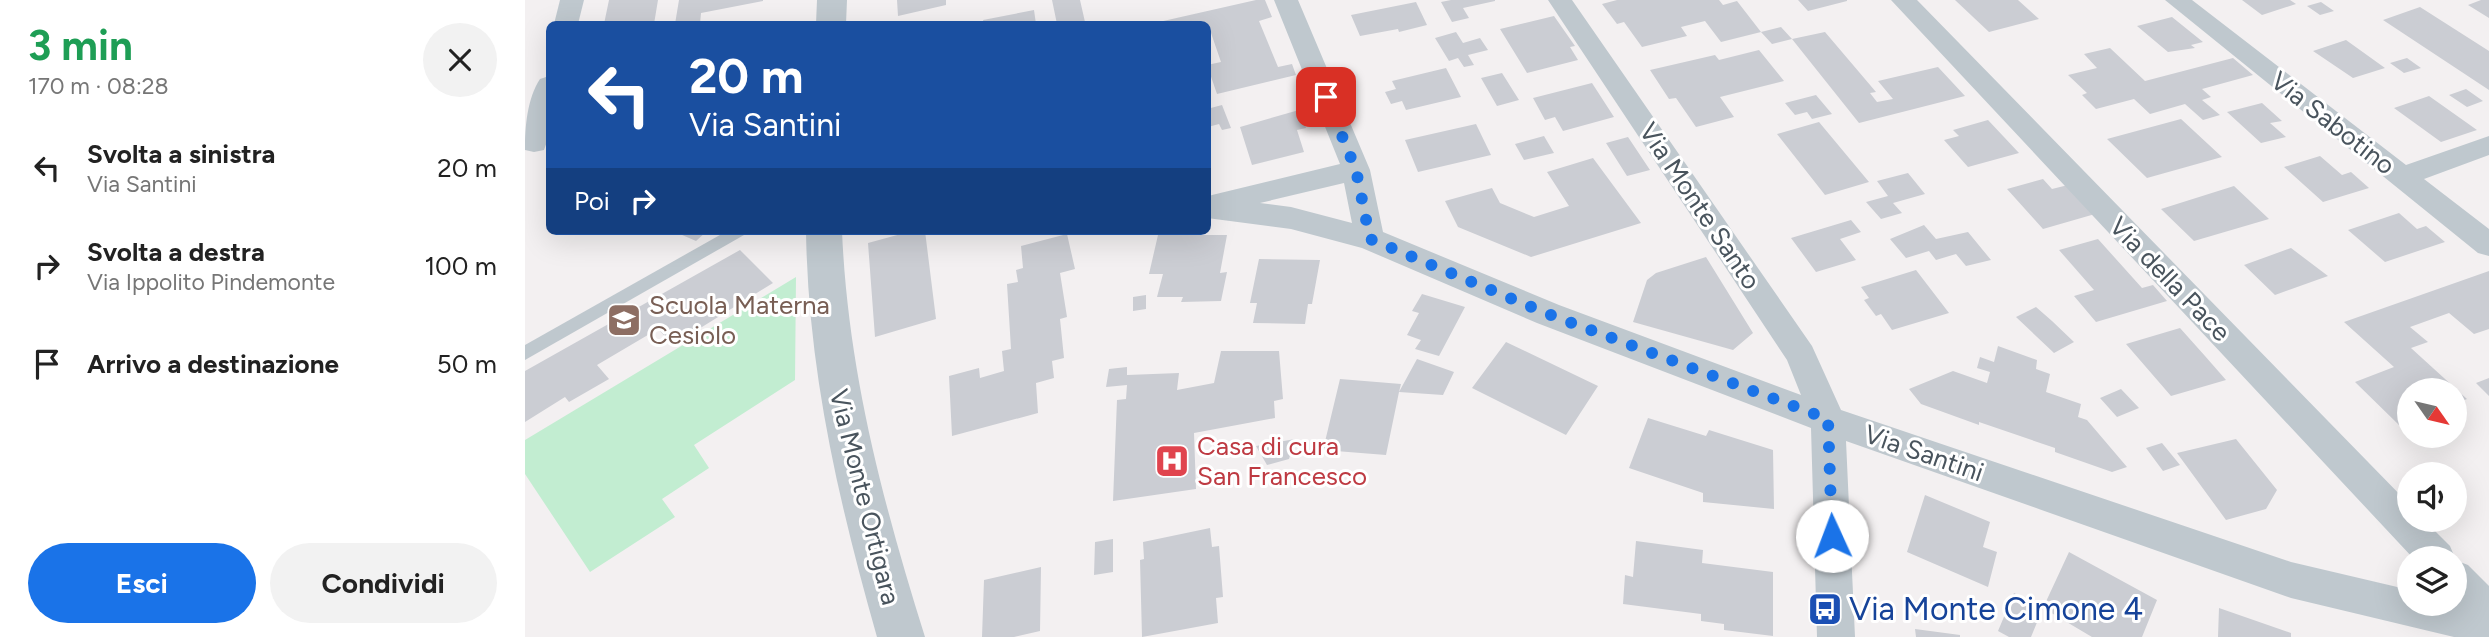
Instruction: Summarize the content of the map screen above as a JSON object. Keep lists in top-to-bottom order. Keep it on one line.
{"streets":{"street":["Via Sabotino","Via Monte Santo","Via della Pace","Via Santini","Via Monte Ortigara"]},"crossings":[["Via Monte Santo","Via Santini"]],"places":{"school or university":["Scuola Materna Cesiolo"],"hospital":["Casa di cura San Francesco"],"bus stop":["Via Monte Cimone 4"]},"north":"bottom right","page":{"heading":["3 min","170 m · 08:28"],"turn":["20 m","Via Santini"],"list":[{"name":"Svolta a sinistra","note":"Via Santini","value":"20 m"},{"name":"Svolta a destra","note":"Via Ippolito Pindemonte","value":"100 m"},{"name":"Arrivo a destinazione","value":"50 m"}],"then":"Poi","buttons":["Esci","Condividi"]}}
